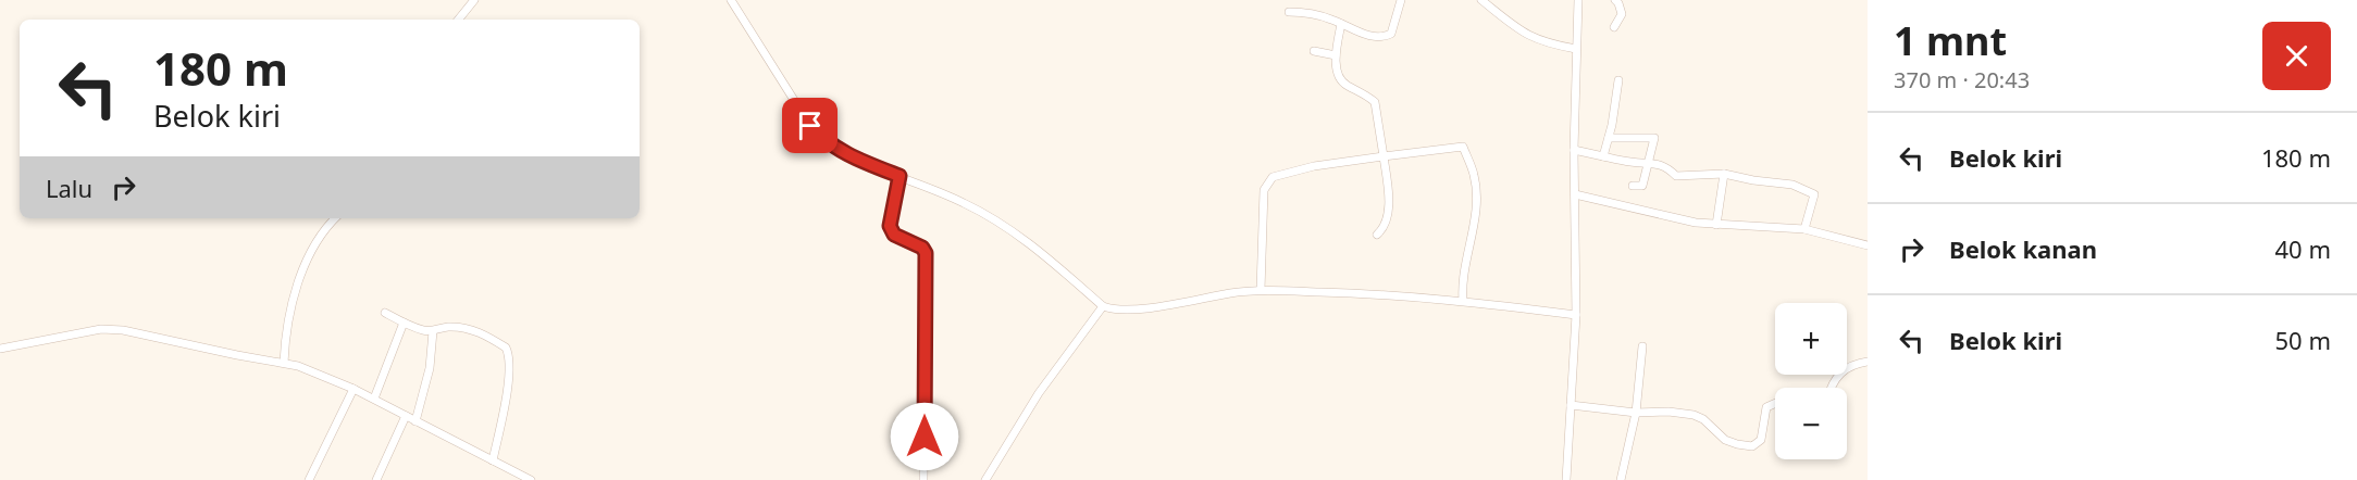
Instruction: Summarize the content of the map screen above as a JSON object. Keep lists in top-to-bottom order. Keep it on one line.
{"page":{"heading":["1 mnt","370 m · 20:43"],"turn":["180 m","Belok kiri"],"list":[{"name":"Belok kiri","value":"180 m"},{"name":"Belok kanan","value":"40 m"},{"name":"Belok kiri","value":"50 m"}],"then":"Lalu","map_buttons":["+","−"]}}
